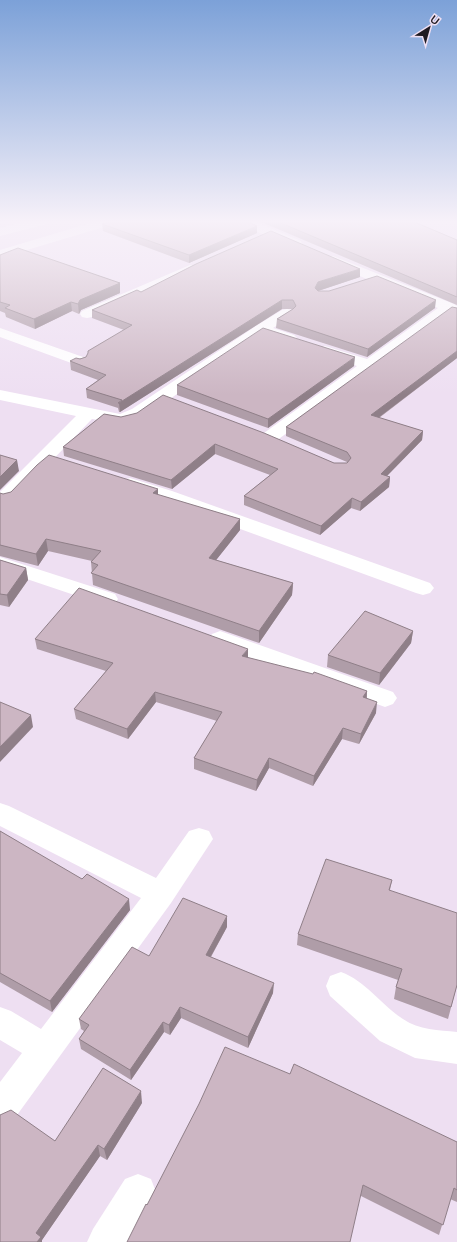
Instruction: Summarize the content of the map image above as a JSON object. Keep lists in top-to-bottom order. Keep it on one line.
{"north":"top right"}
